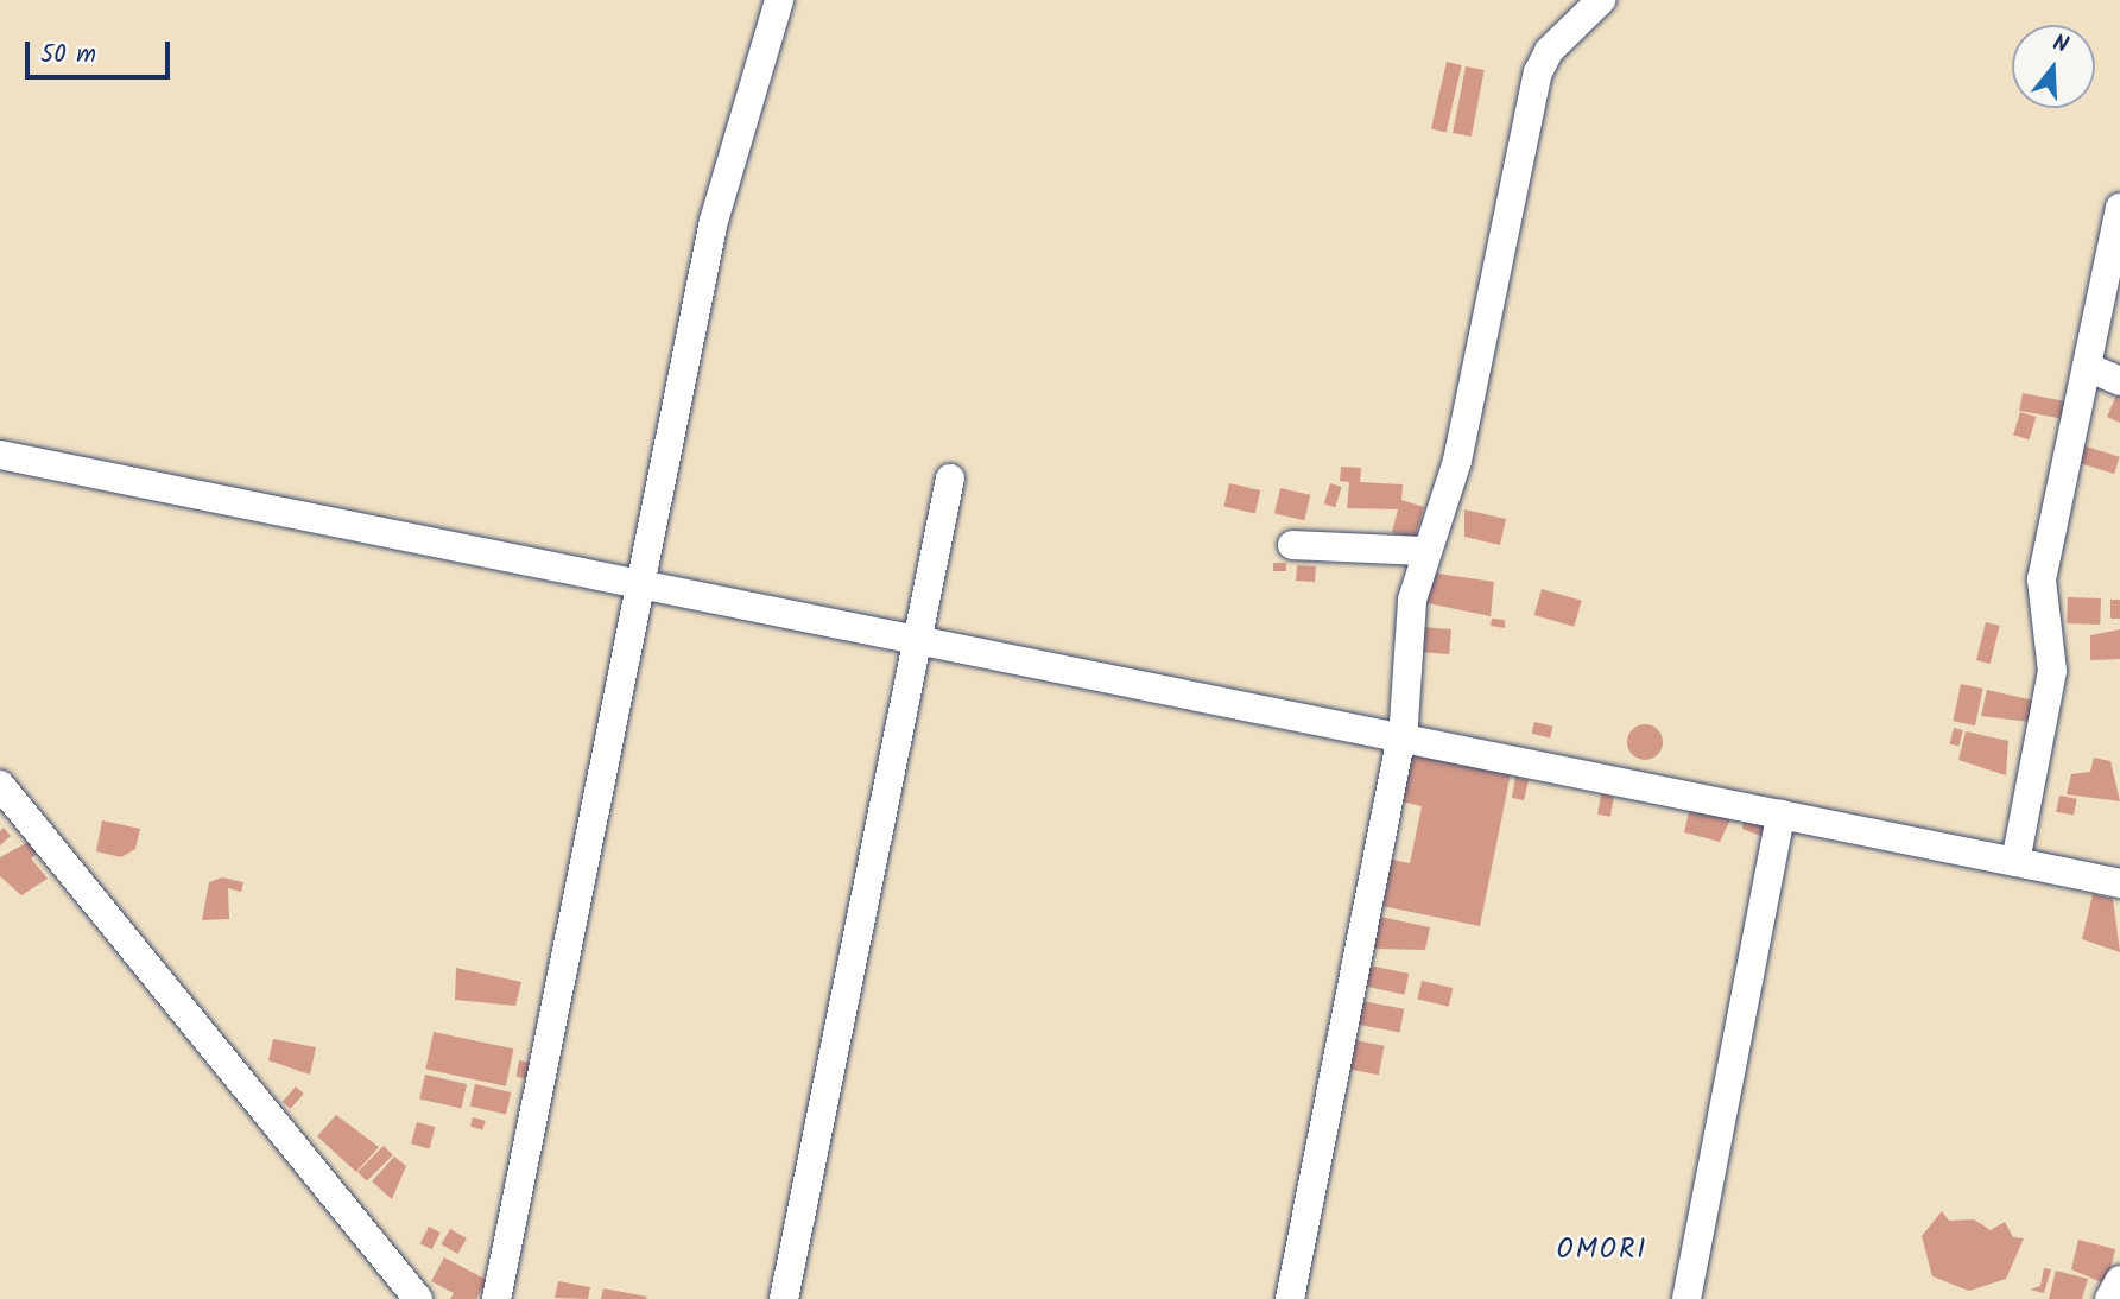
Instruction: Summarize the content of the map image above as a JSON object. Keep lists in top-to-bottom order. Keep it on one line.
{"districts":["OMORI"],"scale_bar":"50 m","north":"top"}
